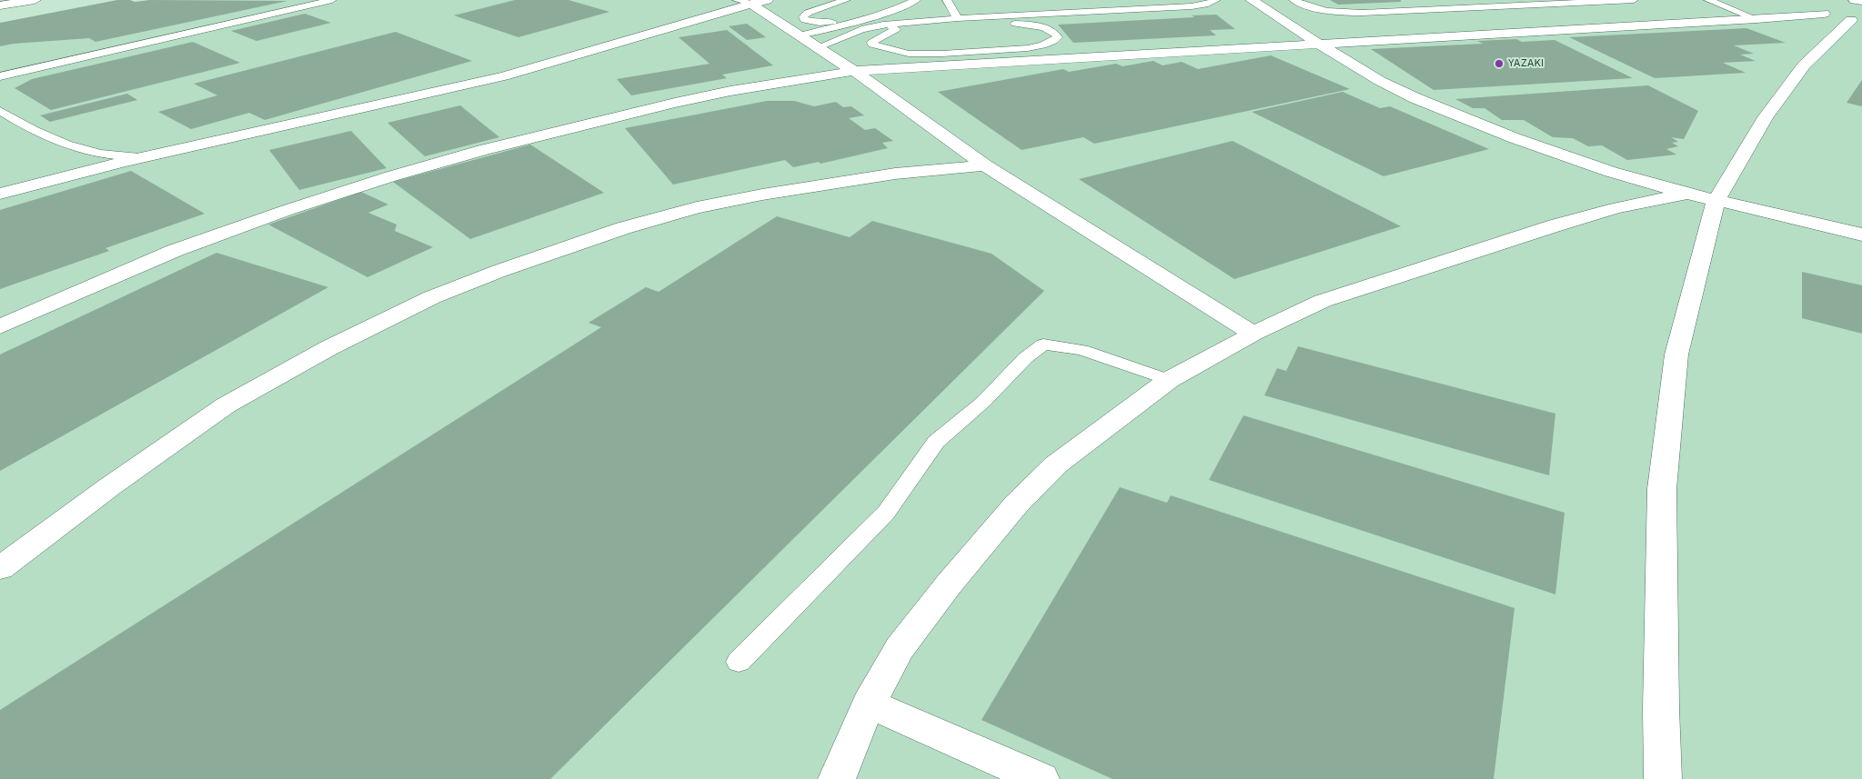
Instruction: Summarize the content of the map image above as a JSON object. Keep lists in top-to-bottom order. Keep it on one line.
{"places":["YAZAKI"]}
